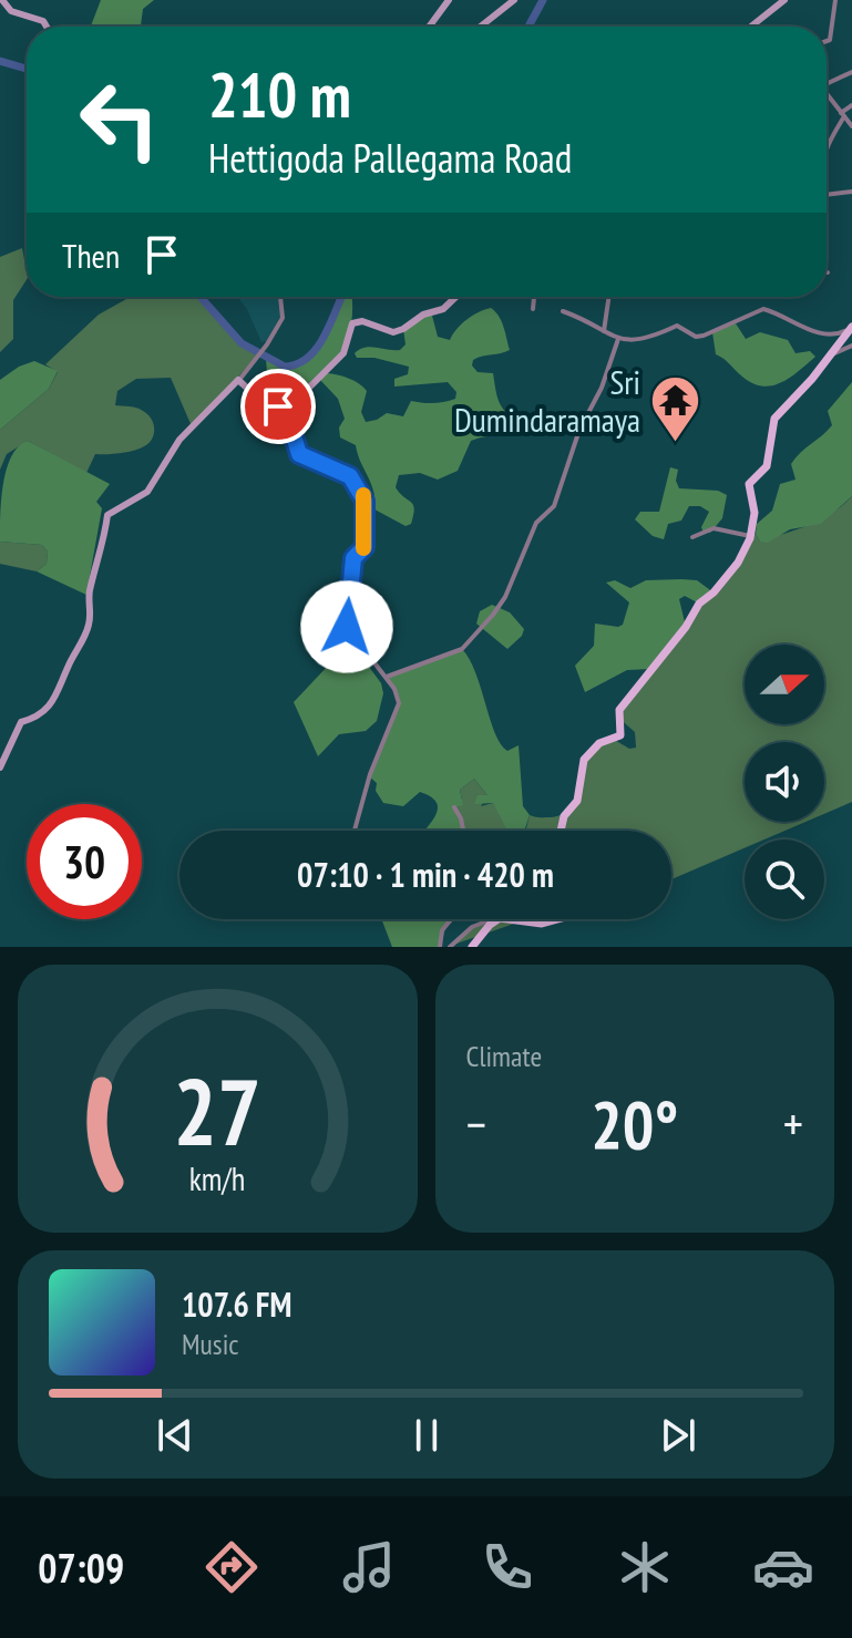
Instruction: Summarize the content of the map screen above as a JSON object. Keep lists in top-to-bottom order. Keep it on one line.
{"places":{"temple":["Sri Dumindaramaya"]},"north":"right","page":{"turn":["210 m","Hettigoda Pallegama Road"],"then":"Then","limit":"30","trip":"07:10 · 1 min · 420 m","tile":"Climate","heat":["−","20°","+"],"song":["107.6 FM","Music"],"tabs":"07:09","gauge":["27","km/h"]}}
